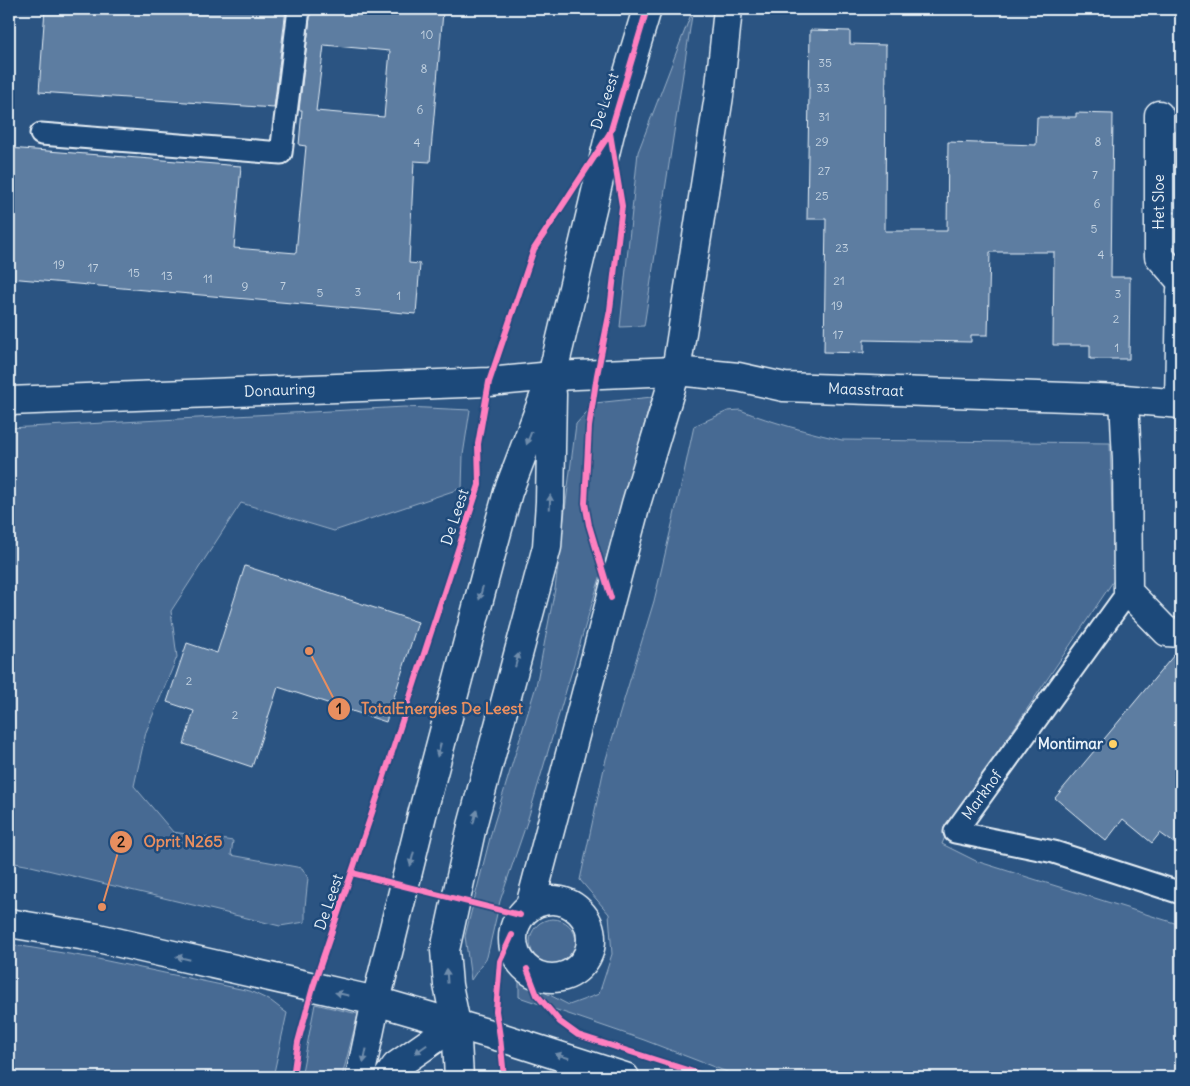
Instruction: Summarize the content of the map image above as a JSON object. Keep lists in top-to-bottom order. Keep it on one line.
{"streets":{"street":["De Leest","Het Sloe","Donauring","Maasstraat"],"lane":["Markhof"]},"crossings":[["De Leest","Donauring"],["De Leest","Maasstraat"],["Donauring","Maasstraat"]],"places":["TotalEnergies De Leest","Montimar","Oprit N265"],"house_numbers":["10","35","8","33","6","31","29","8","4","27","7","25","6","5","23","4","19","17","15","13","11","21","7","9","3","5","3","1","19","2","17","1","2","2"]}
